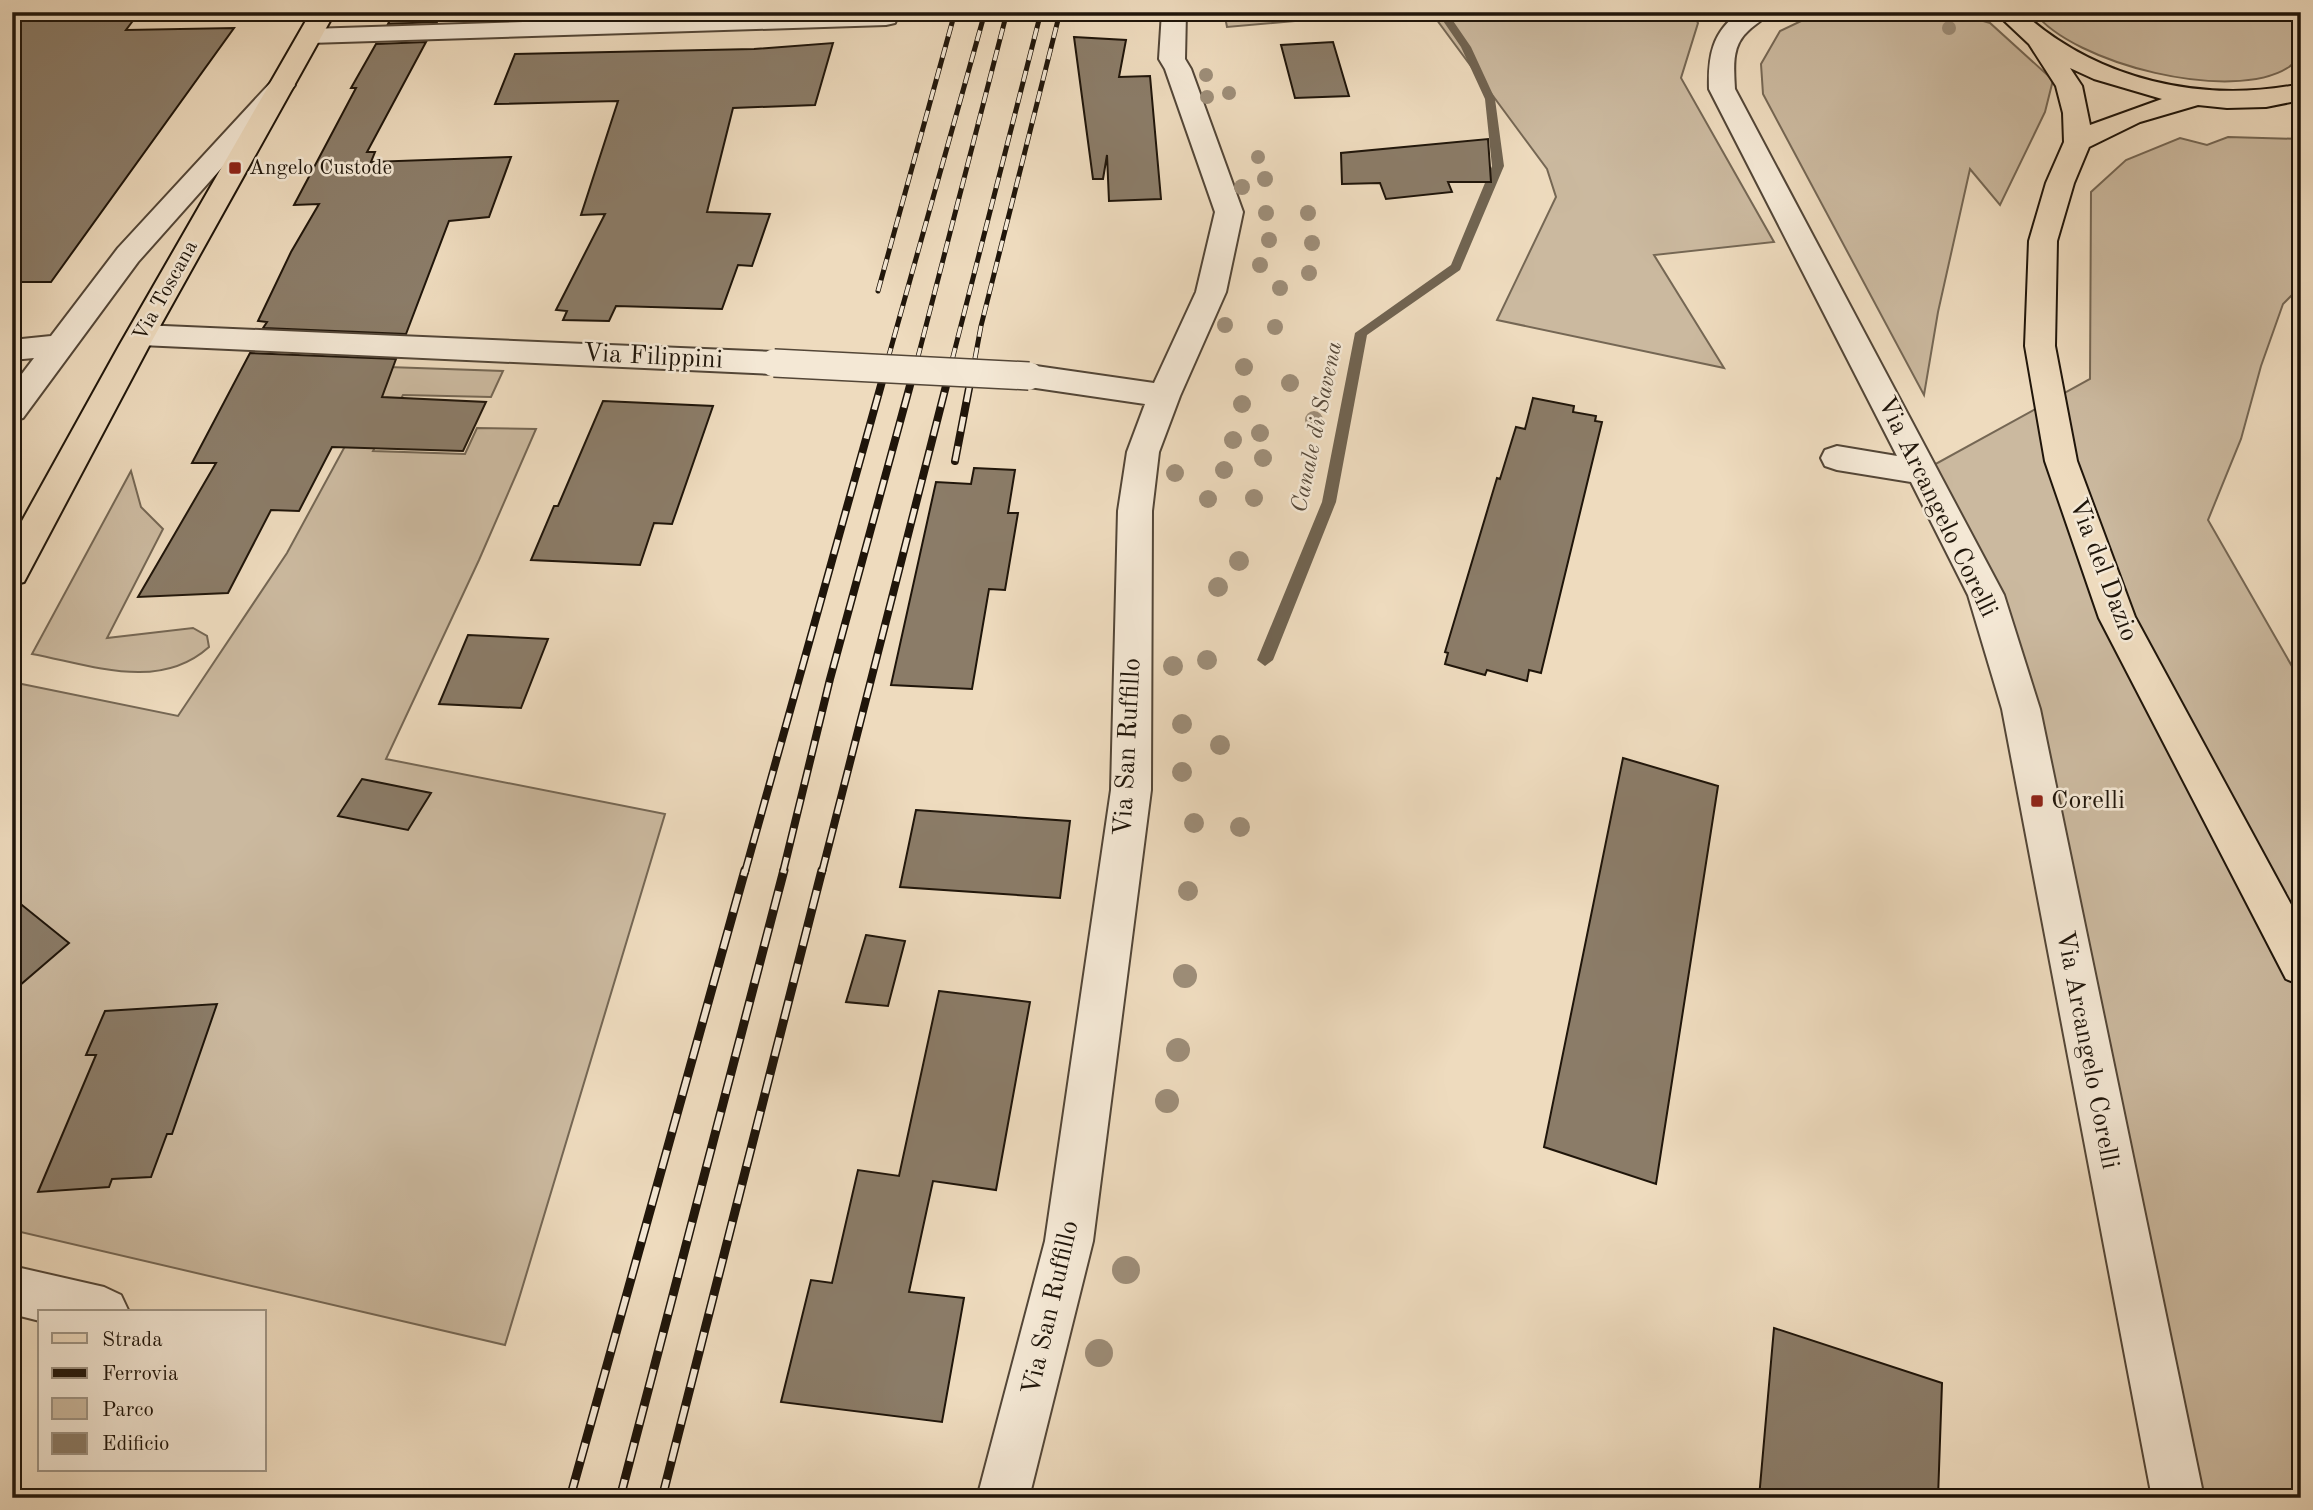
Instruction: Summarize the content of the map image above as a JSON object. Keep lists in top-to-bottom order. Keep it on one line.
{"streets":{"main road":["Via Toscana","Via del Dazio"],"street":["Via Filippini","Via Arcangelo Corelli","Via San Ruffillo"]},"crossings":[["Via Toscana","Via Filippini"],["Via Filippini","Via San Ruffillo"]],"water":["Canale di Savena"],"places":{"transit":["Angelo Custode","Corelli"]},"legend":["Strada","Ferrovia","Parco","Edificio"]}
